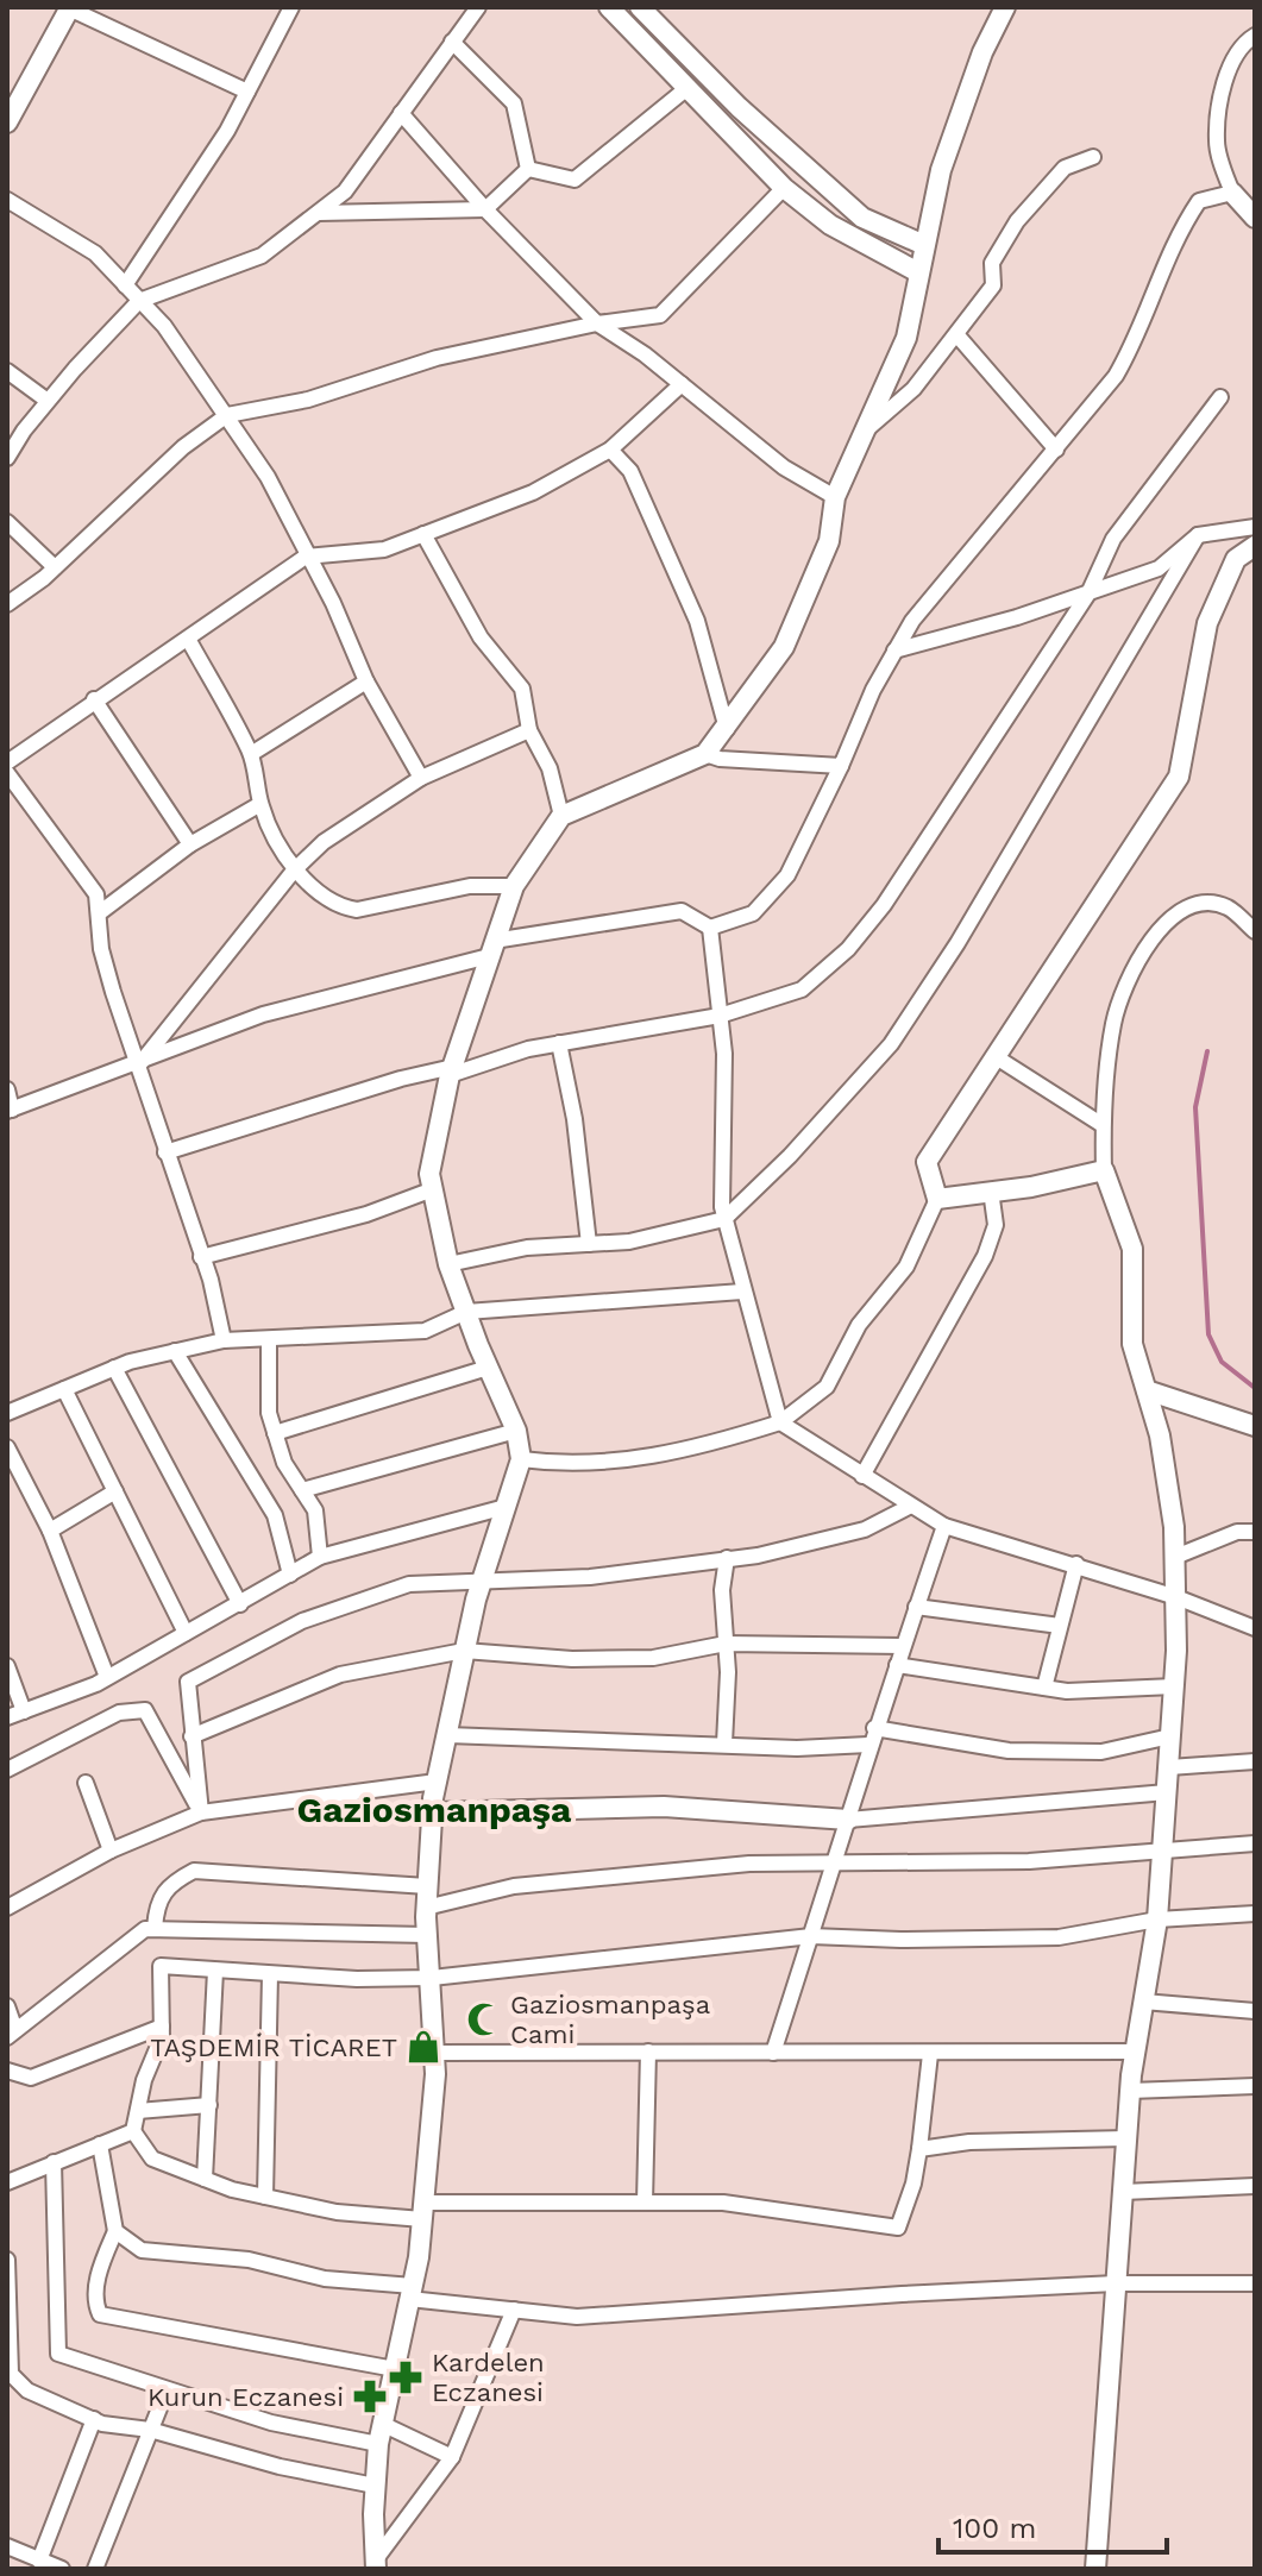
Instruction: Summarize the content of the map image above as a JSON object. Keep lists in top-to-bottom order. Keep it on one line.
{"districts":["Gaziosmanpaşa"],"places":{"mosque":["Gaziosmanpaşa Cami"],"shop":["TAŞDEMİR TİCARET"],"pharmacy":["Kardelen Eczanesi","Kurun Eczanesi"]},"scale_bar":"100 m"}
